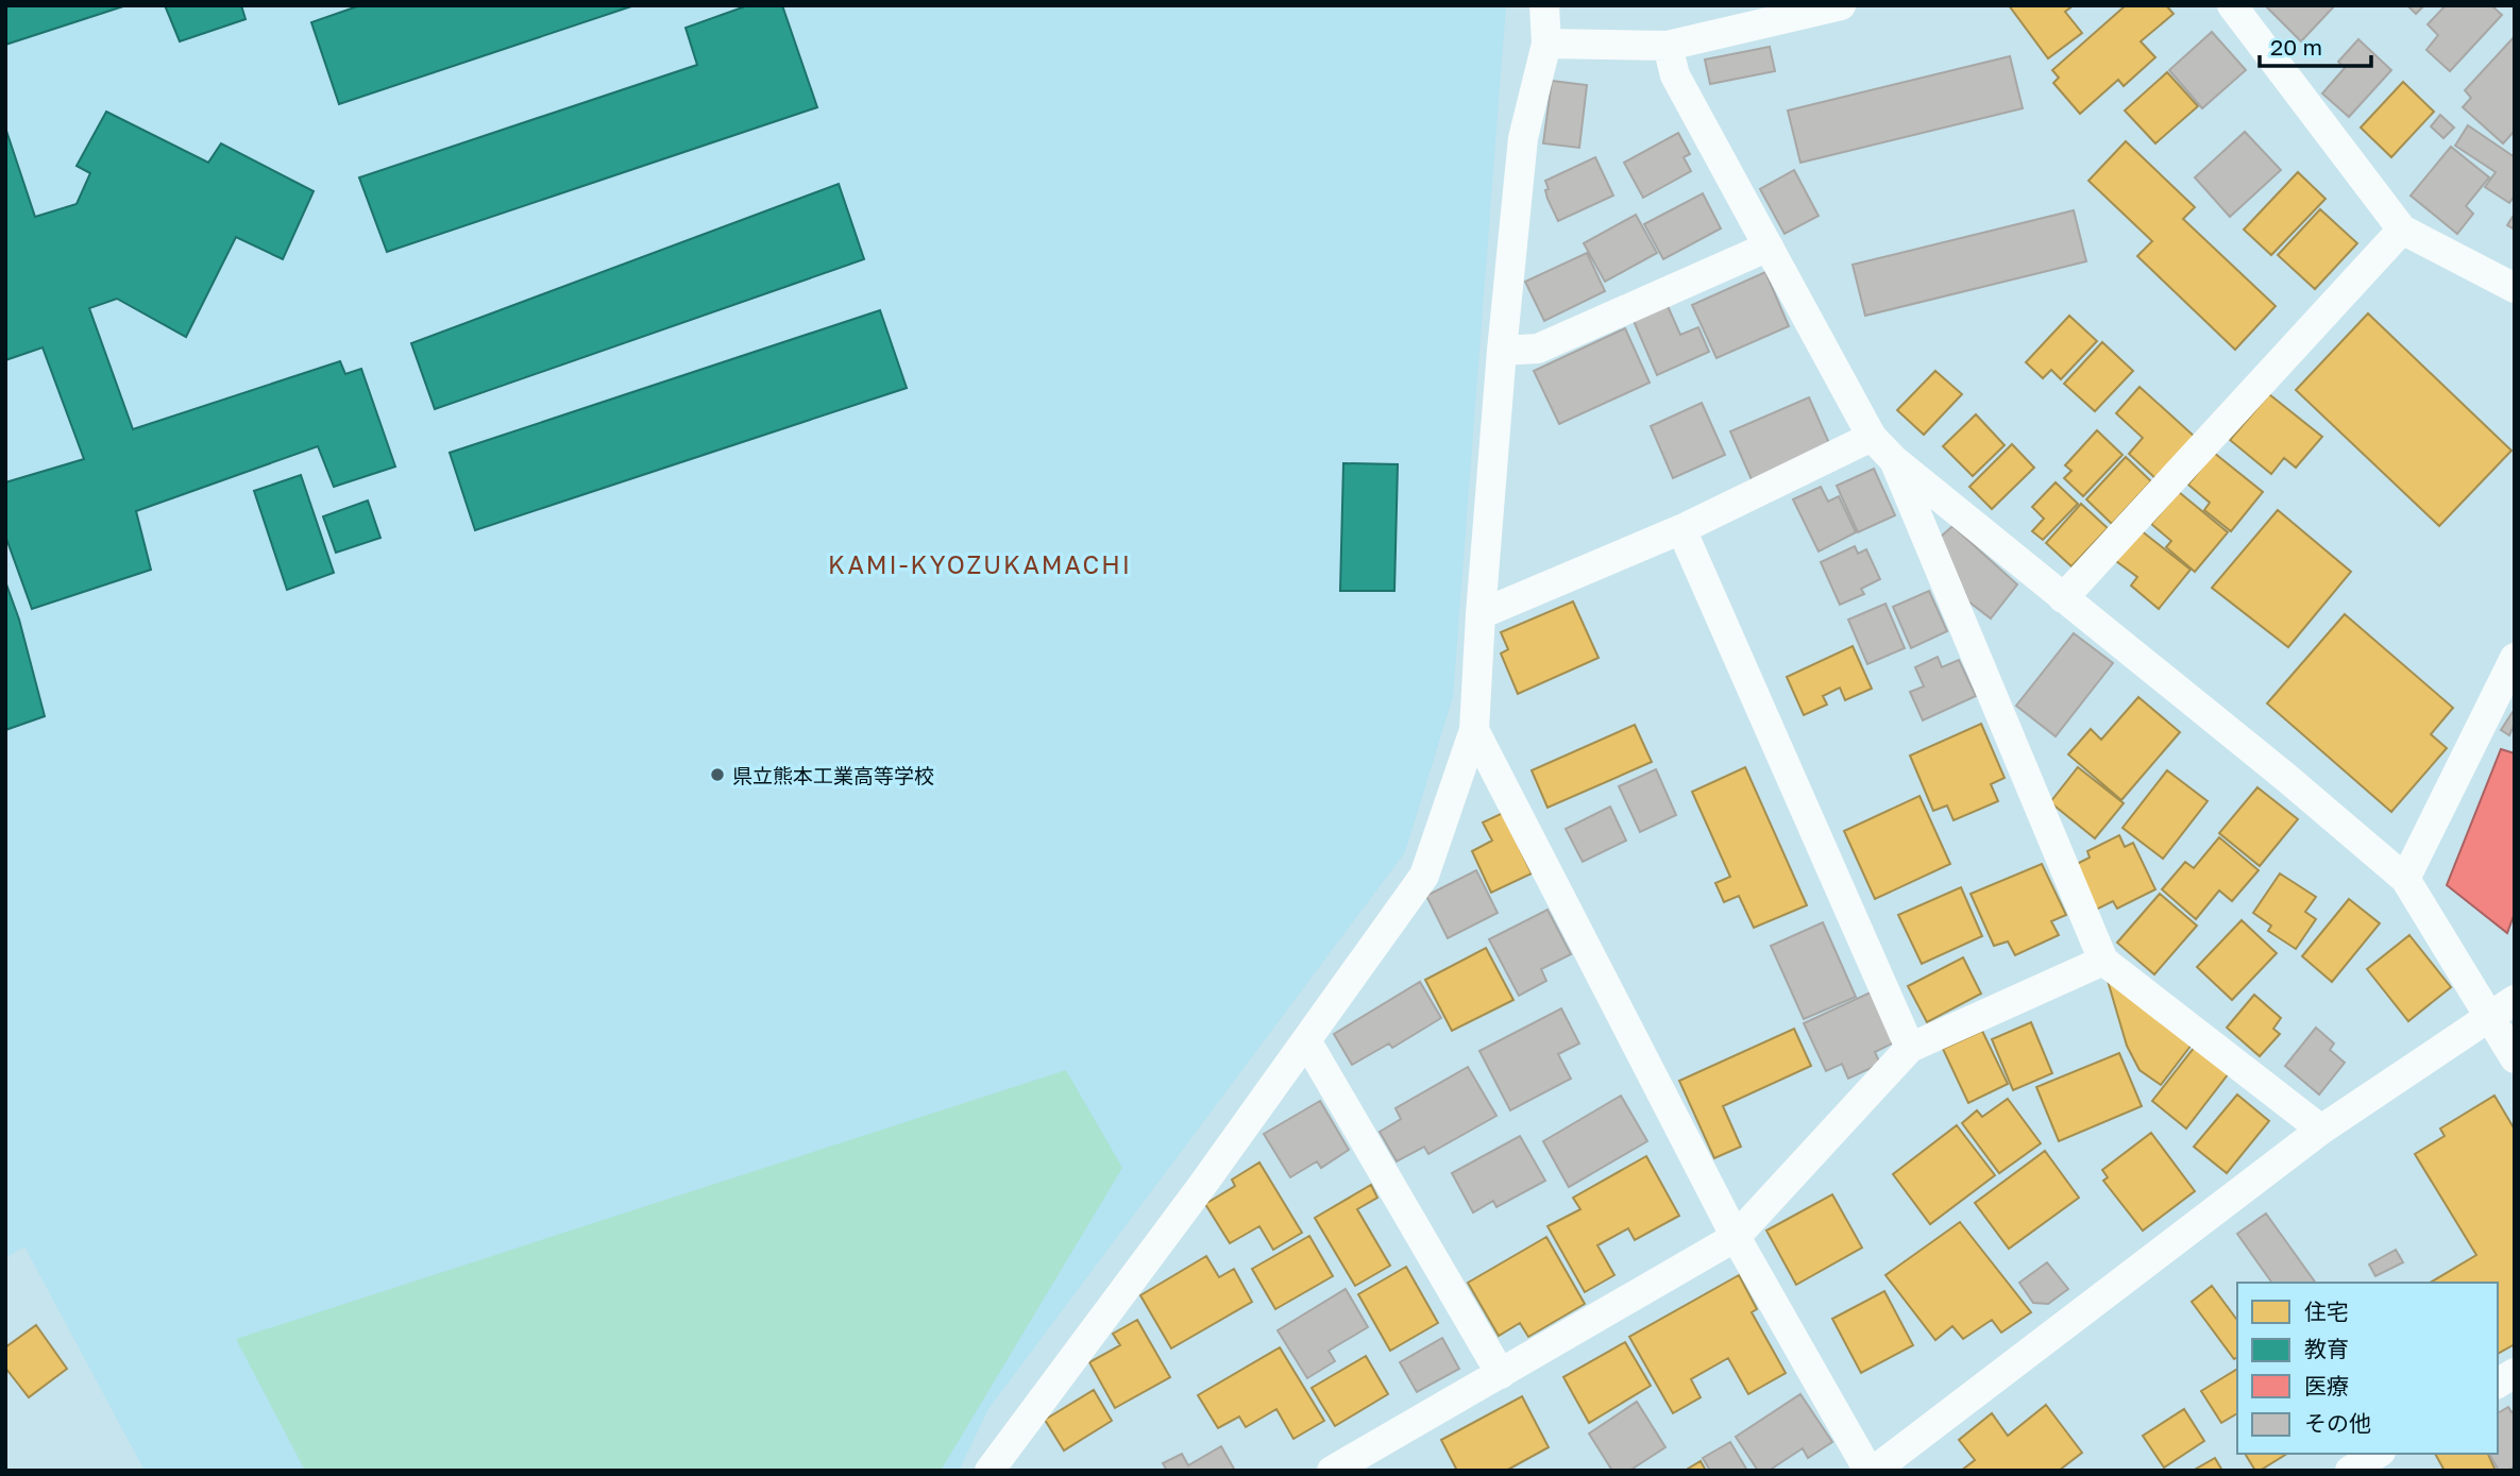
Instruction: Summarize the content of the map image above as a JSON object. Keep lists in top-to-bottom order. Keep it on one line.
{"districts":["KAMI-KYOZUKAMACHI"],"places":["県立熊本工業高等学校"],"legend":["住宅","教育","医療","その他"],"scale_bar":"20 m"}
